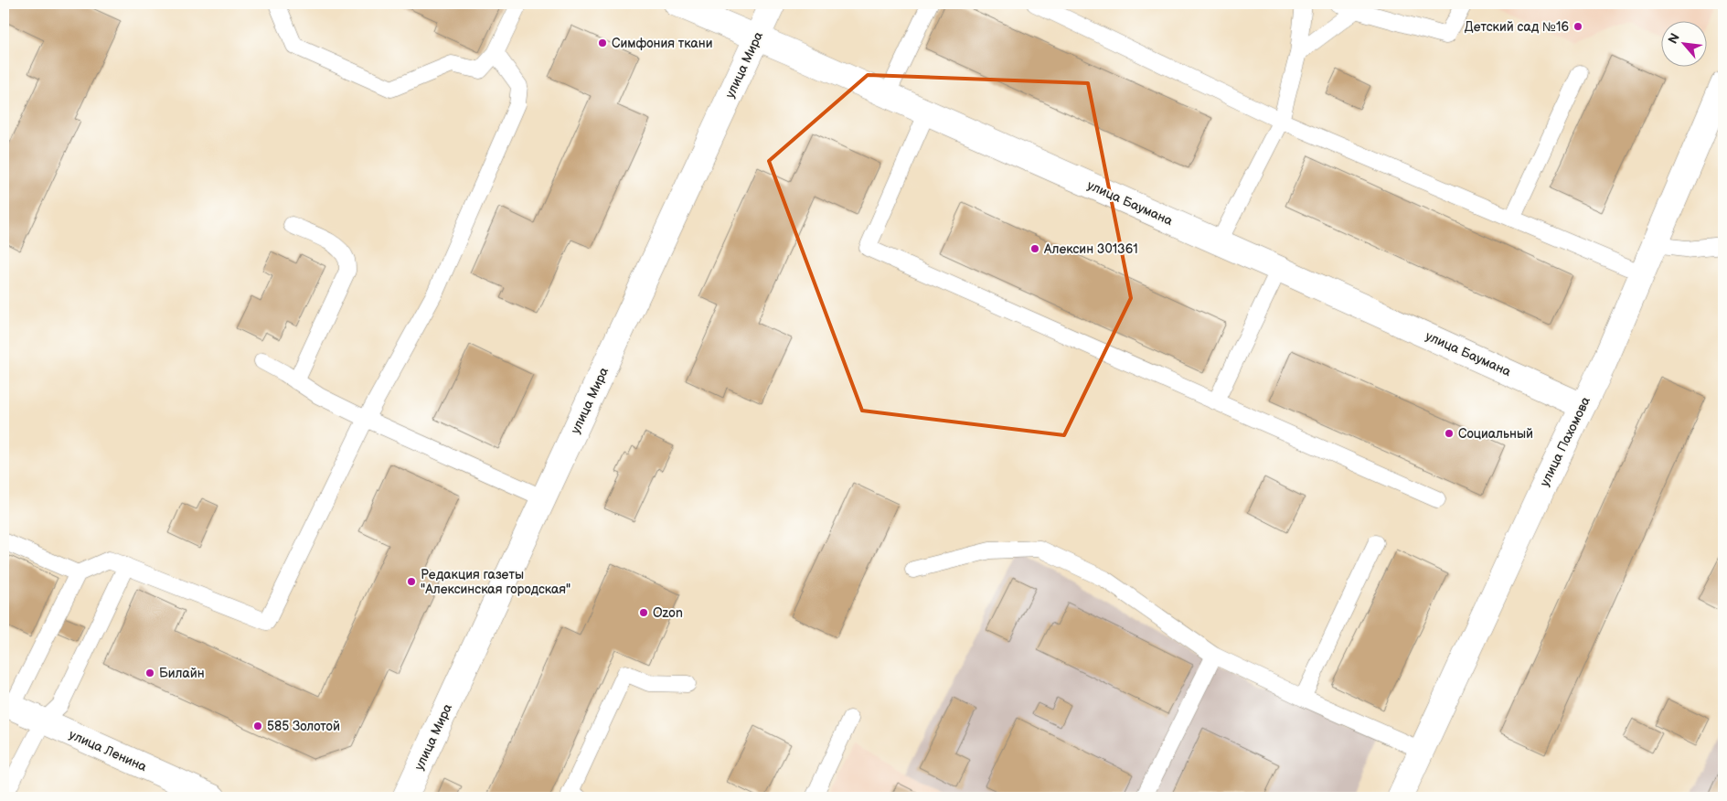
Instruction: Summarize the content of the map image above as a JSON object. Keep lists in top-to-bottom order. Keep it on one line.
{"streets":{"street":["улица Мира","улица Баумана","улица Пахомова","улица Ленина"]},"crossings":[["улица Мира","улица Баумана"],["улица Баумана","улица Пахомова"]],"places":["Детский сад №16","Симфония ткани","Алексин 301361","Социальный","Редакция газеты \"Алексинская городская\"","Ozon","Билайн","585 Золотой"],"north":"top left"}
